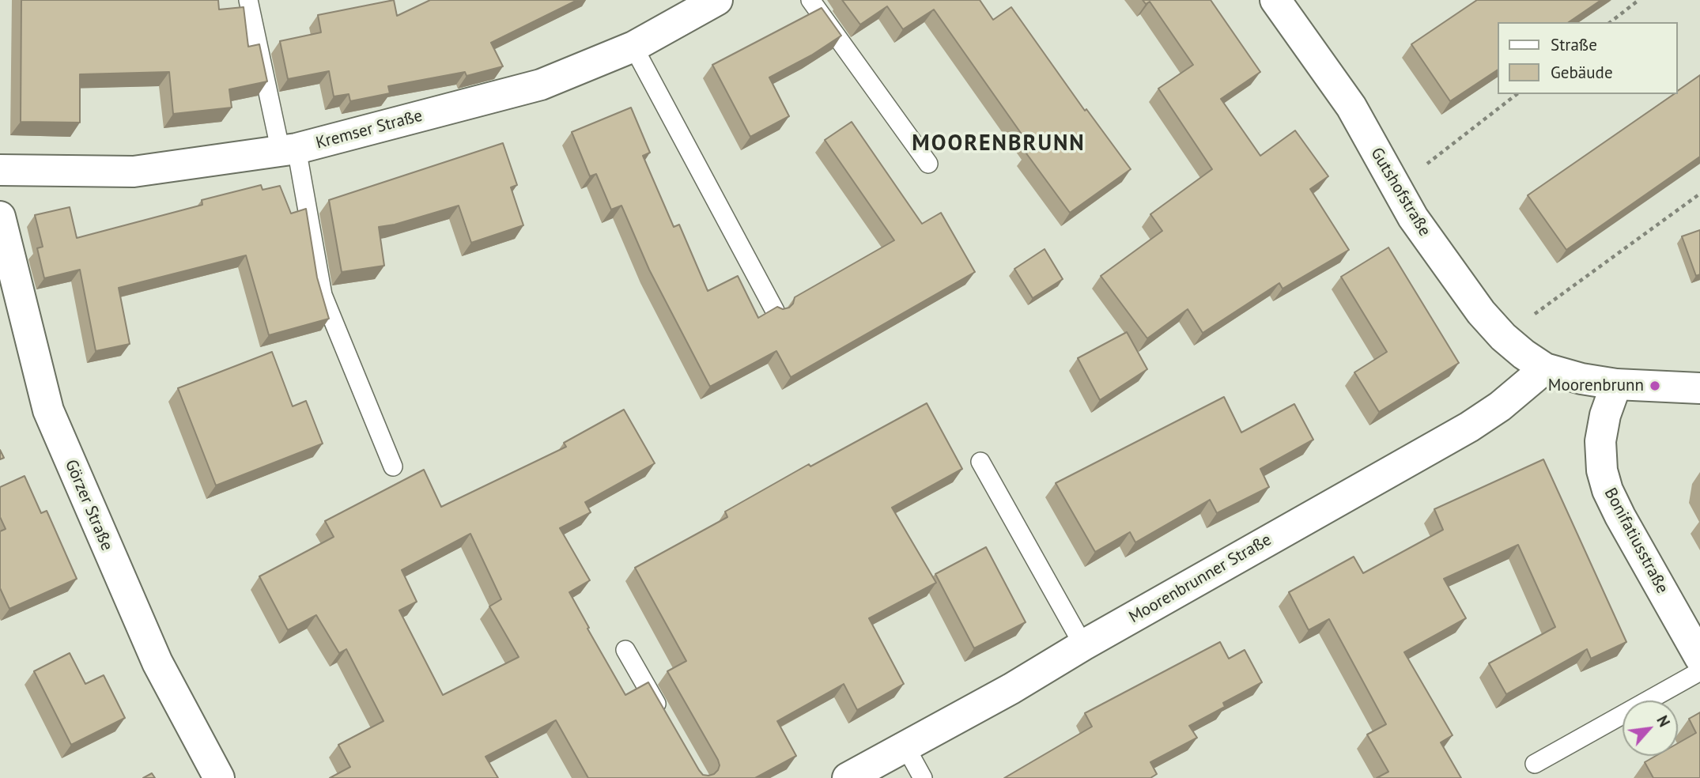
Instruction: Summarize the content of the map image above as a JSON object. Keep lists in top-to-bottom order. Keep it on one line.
{"streets":{"street":["Kremser Straße","Gutshofstraße","Görzer Straße","Bonifatiusstraße","Moorenbrunner Straße"]},"crossings":[["Gutshofstraße","Bonifatiusstraße"],["Gutshofstraße","Moorenbrunner Straße"]],"districts":["MOORENBRUNN"],"places":["Moorenbrunn"],"legend":["Straße","Gebäude"],"north":"top right"}
